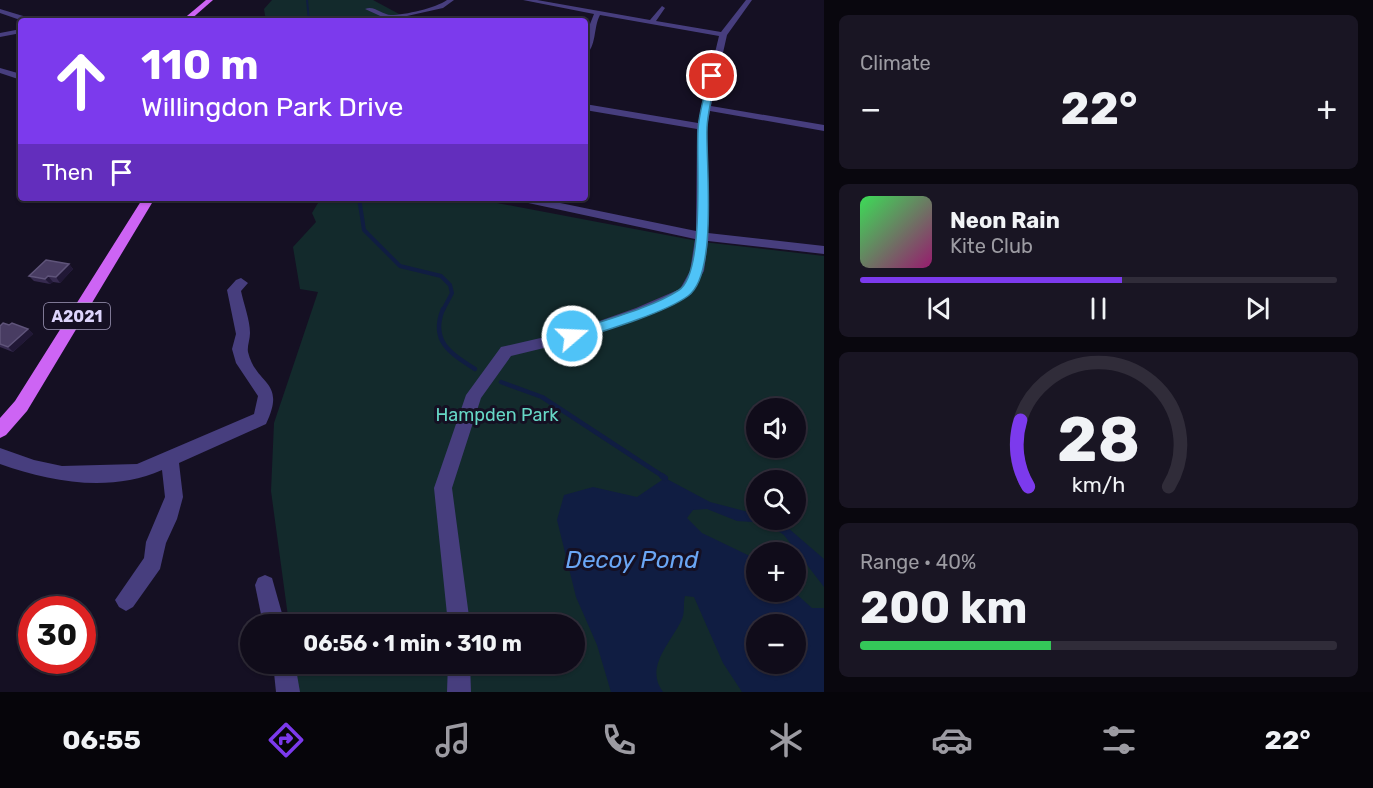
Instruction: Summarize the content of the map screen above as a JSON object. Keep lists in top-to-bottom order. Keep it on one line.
{"streets":{"main road":["A2021"]},"water":["Decoy Pond"],"parks":["Hampden Park"],"page":{"tile":["Climate",["Range · 40%","200 km"]],"turn":["110 m","Willingdon Park Drive"],"heat":["−","22°","+"],"then":"Then","song":["Neon Rain","Kite Club"],"map_buttons":["+","−"],"limit":"30","trip":"06:56 · 1 min · 310 m","tabs":["06:55","22°"],"gauge":["28","km/h"]}}
